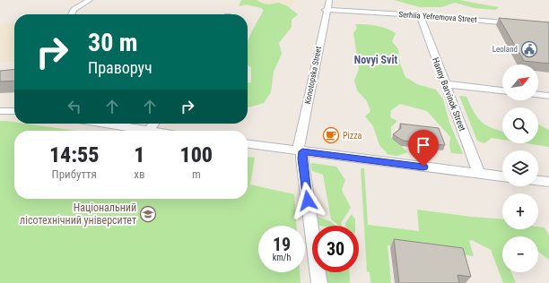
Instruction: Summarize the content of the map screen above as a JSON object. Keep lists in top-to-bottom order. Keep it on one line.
{"streets":{"street":["Serhiia Yefremova Street","Konotopska Street","Hanny Barvinok Street"]},"crossings":[["Serhiia Yefremova Street","Konotopska Street"],["Serhiia Yefremova Street","Hanny Barvinok Street"]],"districts":["Novyi Svit"],"places":{"public building":["Leoland"],"cafe":["Pizza"],"school or university":["Національний лісотехнічний університет"]},"north":"top right","page":{"turn":["30 m","Праворуч"],"map_buttons":["+","−"],"eta":["14:55","Прибуття","1","хв","100","m"],"speed":"19 km/h","limit":"30"}}
